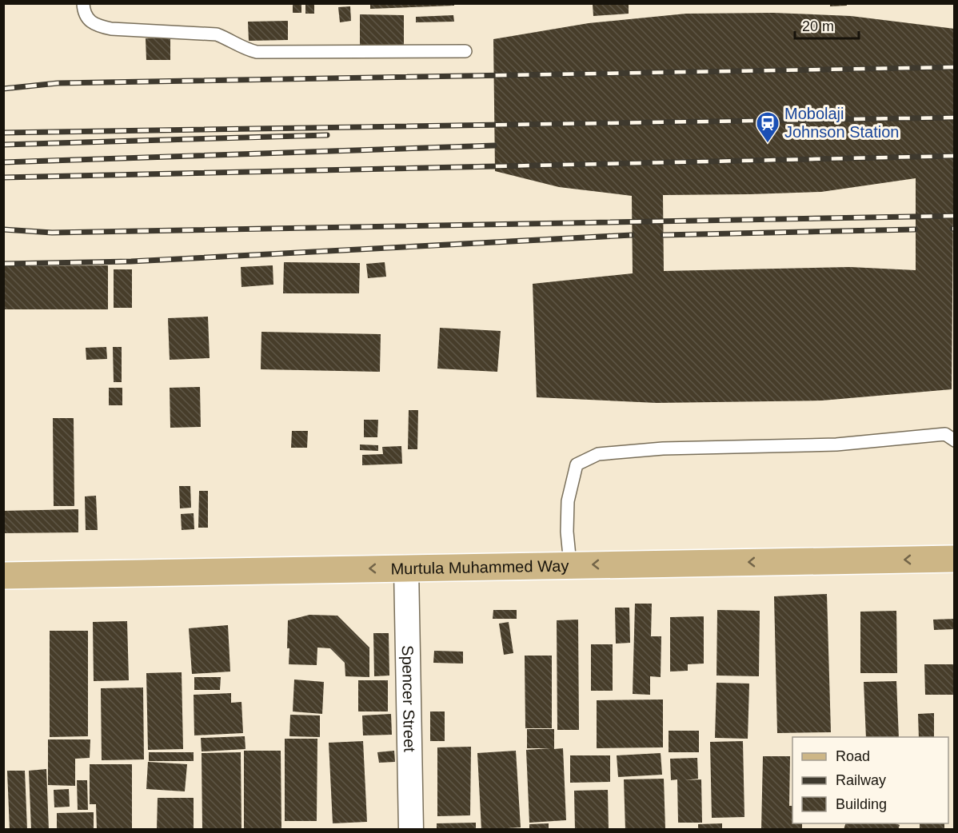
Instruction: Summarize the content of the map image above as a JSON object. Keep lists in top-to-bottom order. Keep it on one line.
{"streets":{"main road":["Murtula Muhammed Way"],"street":["Spencer Street"]},"crossings":[["Murtula Muhammed Way","Spencer Street"]],"one_way":["Murtula Muhammed Way"],"places":{"station":["Mobolaji Johnson Station"]},"legend":["Road","Railway","Building"],"scale_bar":"20 m"}
